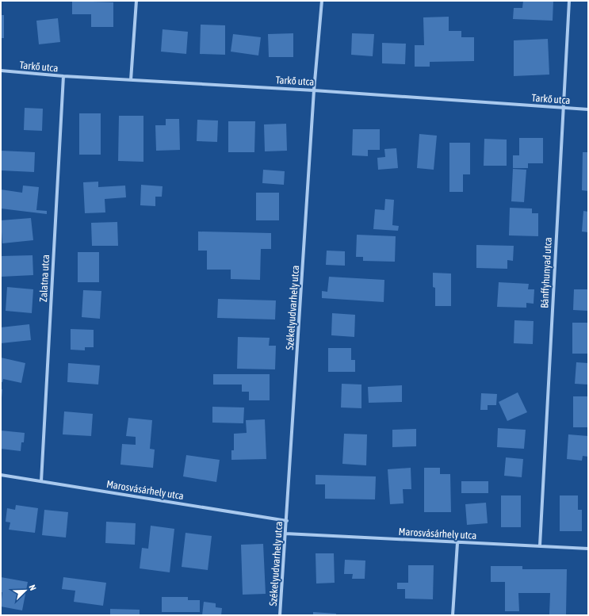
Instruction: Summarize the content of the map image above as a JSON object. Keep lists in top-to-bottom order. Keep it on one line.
{"streets":{"street":["Tarkő utca","Bánffyhunyad utca","Zalatna utca","Székelyudvarhely utca","Marosvásárhely utca"]},"crossings":[["Tarkő utca","Bánffyhunyad utca"],["Tarkő utca","Zalatna utca"],["Tarkő utca","Székelyudvarhely utca"],["Bánffyhunyad utca","Marosvásárhely utca"],["Zalatna utca","Marosvásárhely utca"],["Székelyudvarhely utca","Marosvásárhely utca"]],"north":"top right"}
